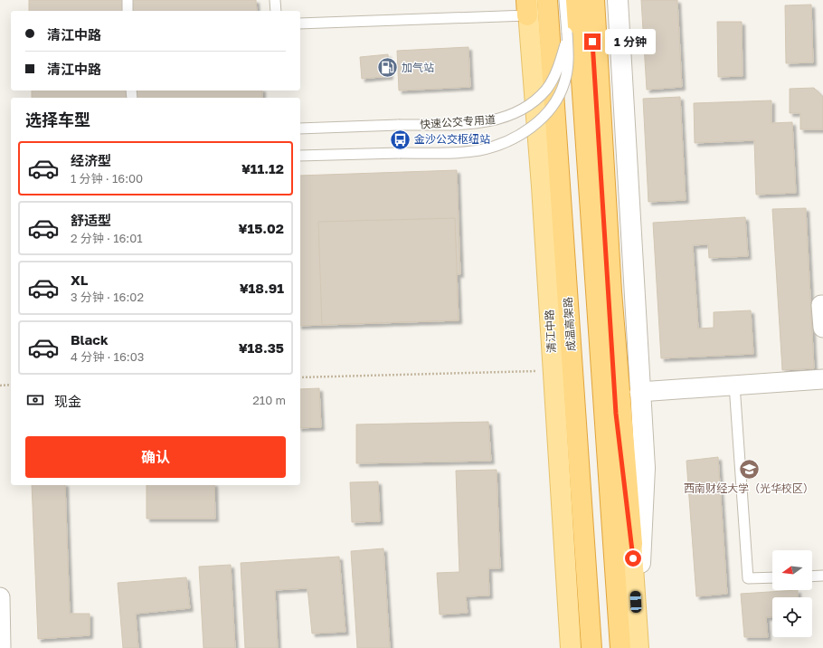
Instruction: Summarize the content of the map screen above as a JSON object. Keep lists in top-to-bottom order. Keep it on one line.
{"streets":{"highway":["成温高架路"],"main road":["清江中路"],"lane":["快速公交专用道"]},"places":{"fuel station":["加气站"],"bus stop":["金沙公交枢纽站"],"school or university":["西南财经大学（光华校区）"]},"north":"left","page":{"banner":["清江中路","清江中路"],"bubble":"1 分钟","heading":"选择车型","list":[{"name":"经济型","note":"1 分钟 · 16:00","value":"¥11.12"},{"name":"舒适型","note":"2 分钟 · 16:01","value":"¥15.02"},{"name":"XL","note":"3 分钟 · 16:02","value":"¥18.91"},{"name":"Black","note":"4 分钟 · 16:03","value":"¥18.35"}],"pay":["现金","210 m"],"buttons":"确认"}}
